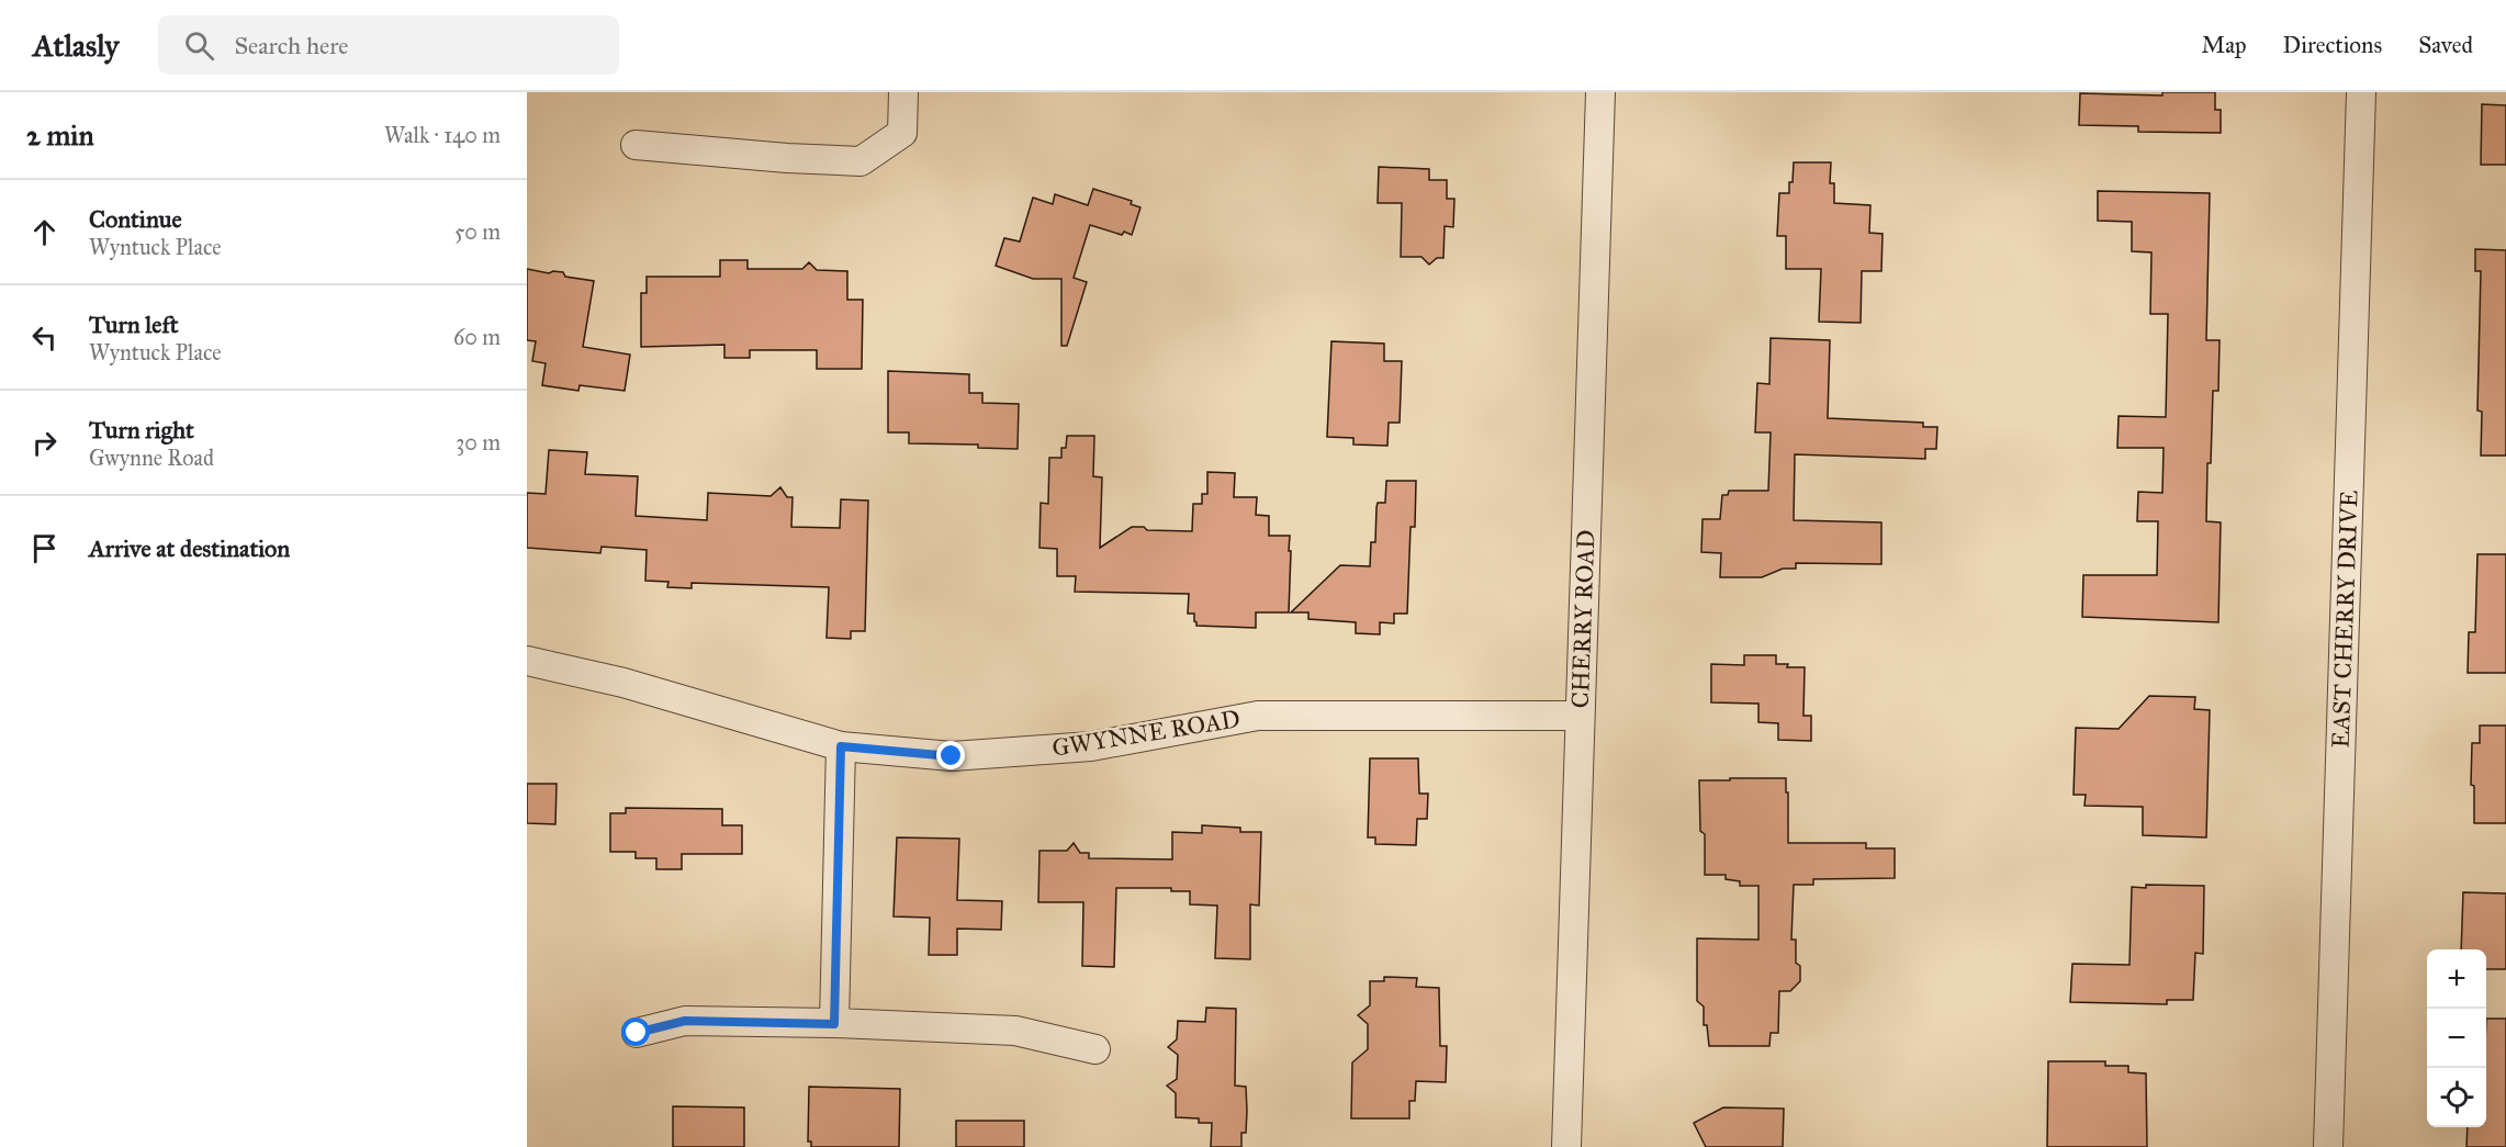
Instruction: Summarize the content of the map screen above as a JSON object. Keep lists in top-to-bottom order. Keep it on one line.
{"streets":{"street":["CHERRY ROAD","EAST CHERRY DRIVE","GWYNNE ROAD"]},"crossings":[["CHERRY ROAD","GWYNNE ROAD"]],"page":{"header":"Atlasly","search":"Search here","nav":["Map","Directions","Saved"],"heading":["2 min","Walk · 140 m"],"list":[["Continue","Wyntuck Place","50 m"],["Turn left","Wyntuck Place","60 m"],["Turn right","Gwynne Road","30 m"],"Arrive at destination"],"map_buttons":["+","−"]}}
